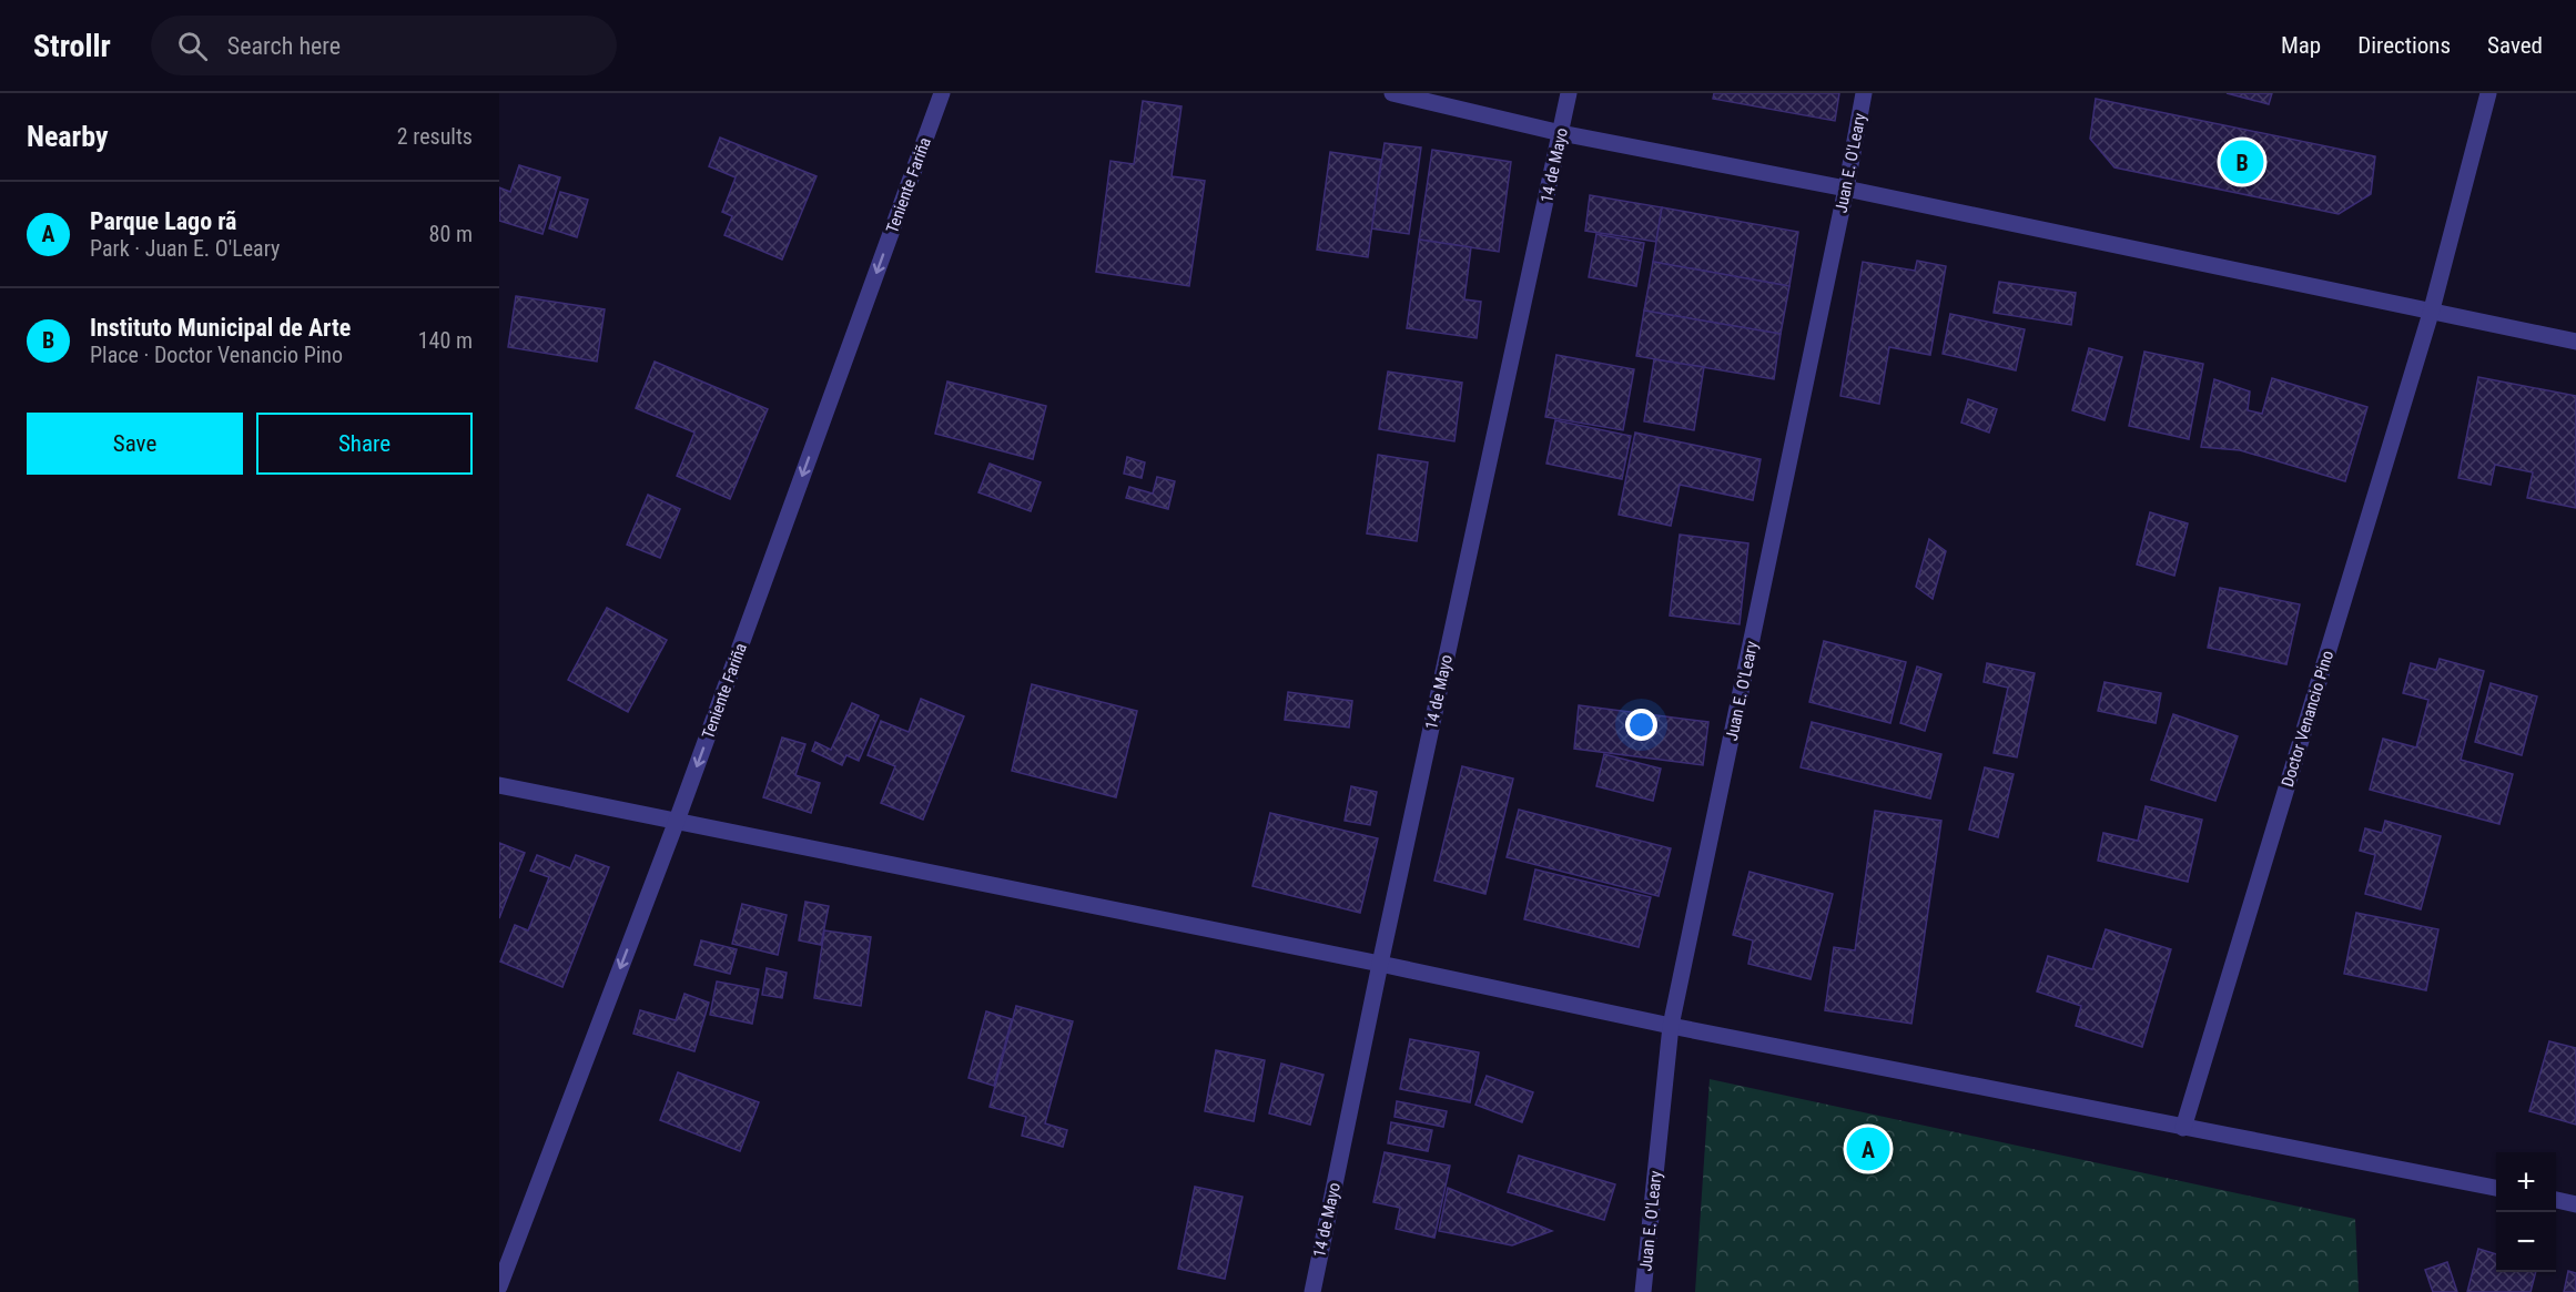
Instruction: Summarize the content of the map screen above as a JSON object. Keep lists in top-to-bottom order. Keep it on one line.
{"streets":{"street":["Juan E. O'Leary","14 de Mayo","Teniente Fariña","Doctor Venancio Pino"]},"one_way":["Teniente Fariña"],"page":{"header":"Strollr","search":"Search here","nav":["Map","Directions","Saved"],"heading":["Nearby","2 results"],"pins":["B","A"],"list":[{"mark":"A","name":"Parque Lago rã","note":"Park · Juan E. O'Leary","value":"80 m"},{"mark":"B","name":"Instituto Municipal de Arte","note":"Place · Doctor Venancio Pino","value":"140 m"}],"buttons":["Save","Share"],"map_buttons":["+","−"]}}
